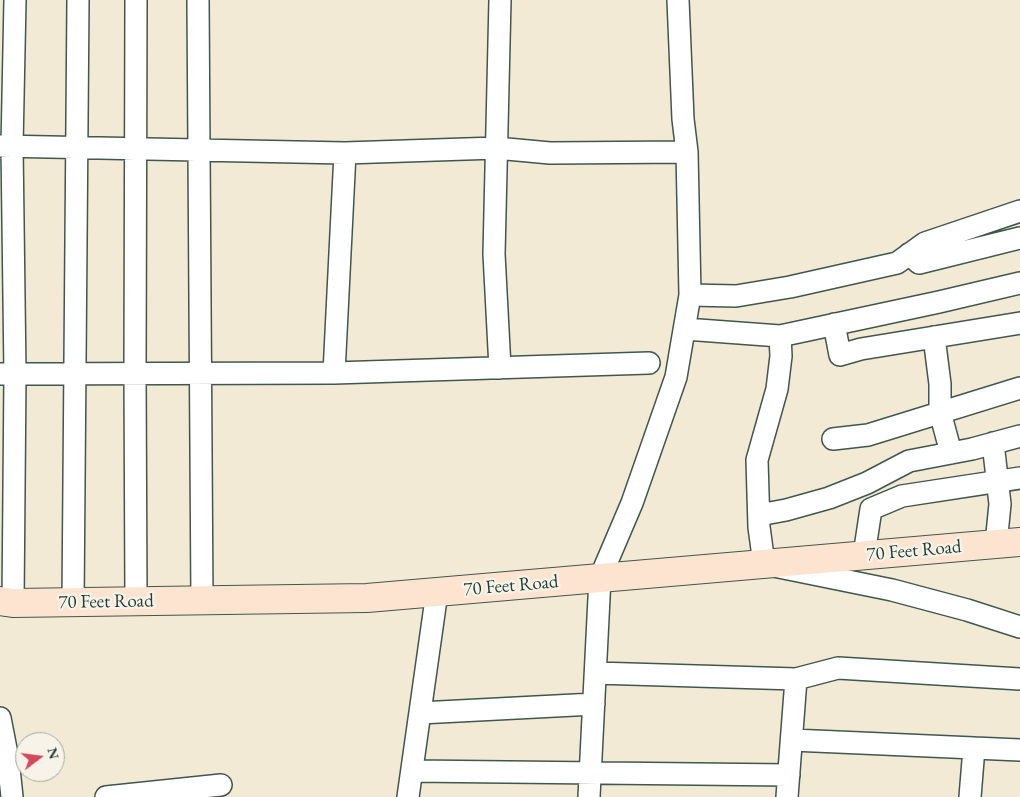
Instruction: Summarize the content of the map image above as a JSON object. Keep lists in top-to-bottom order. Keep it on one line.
{"streets":{"street":["70 Feet Road"]},"north":"right"}
